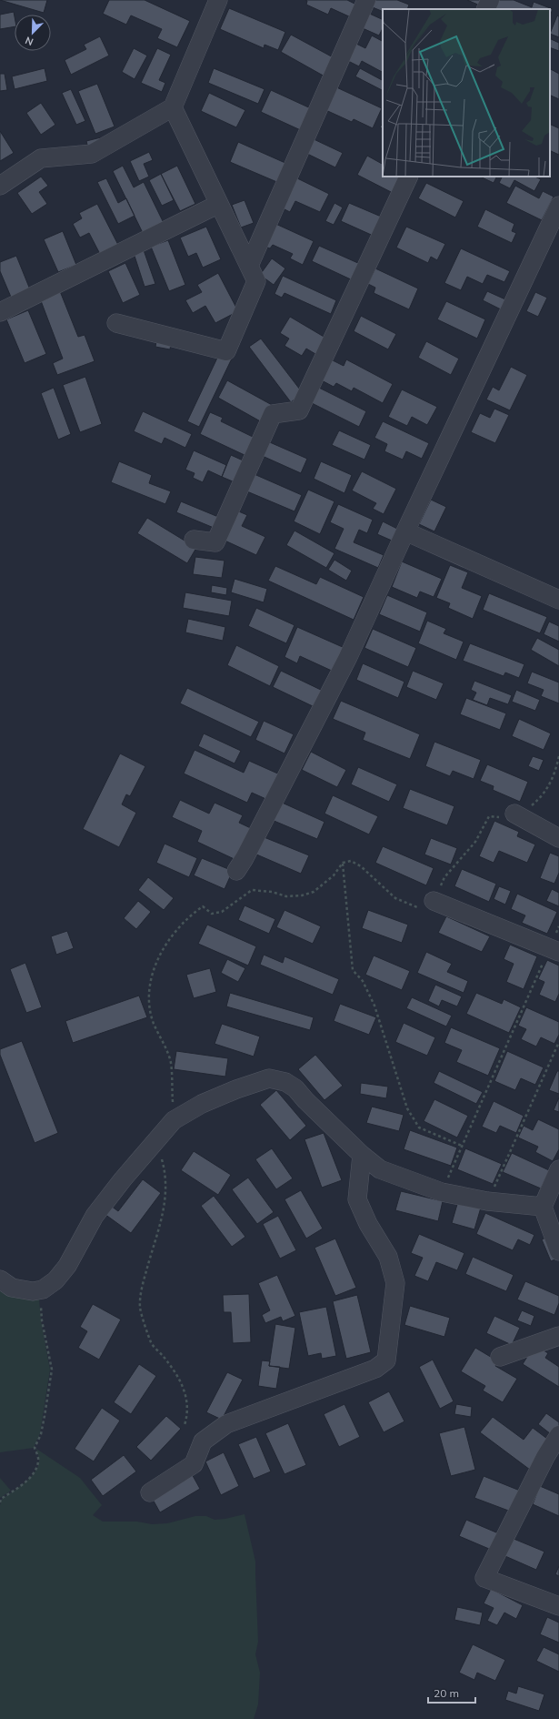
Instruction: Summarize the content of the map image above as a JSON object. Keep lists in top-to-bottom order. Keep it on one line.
{"scale_bar":"20 m","north":"bottom left"}
